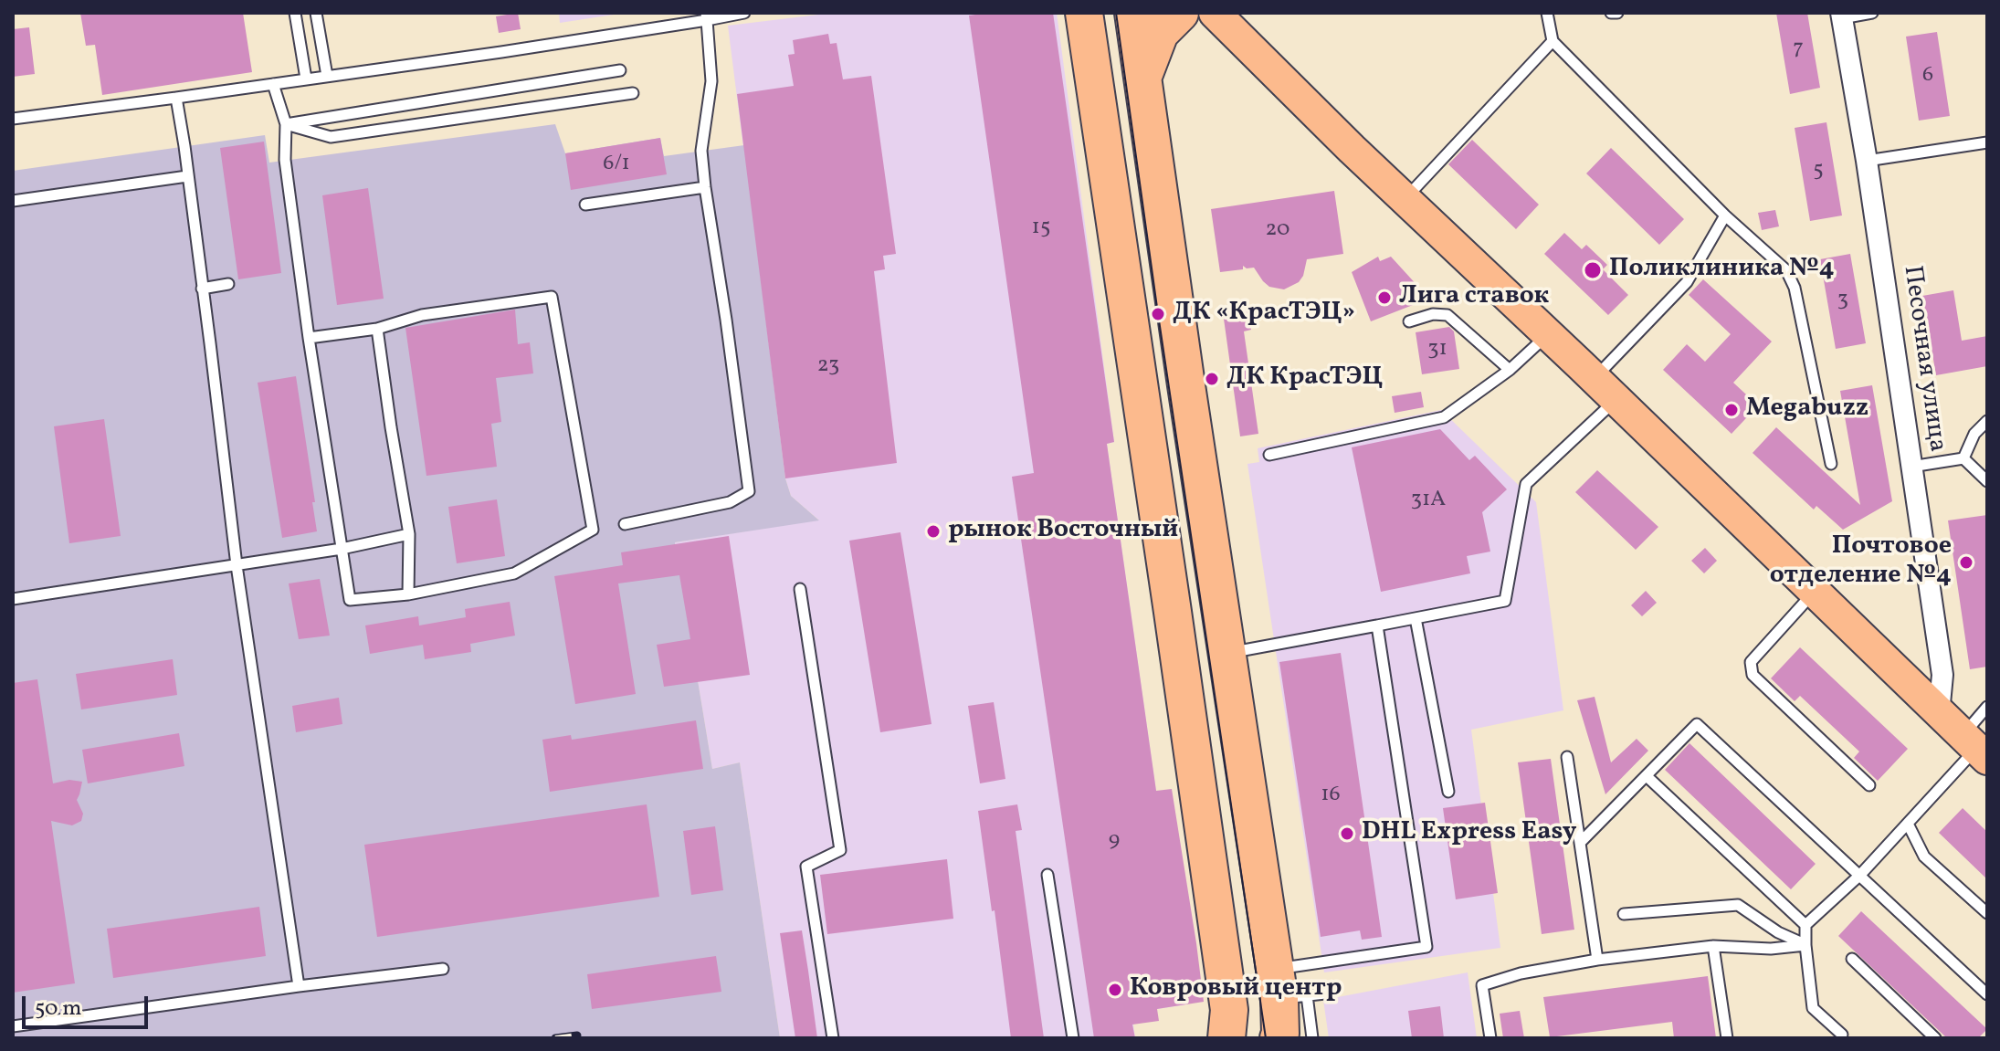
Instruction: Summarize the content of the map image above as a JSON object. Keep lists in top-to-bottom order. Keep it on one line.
{"streets":{"street":["Песочная улица"]},"places":["Поликлиника №4","Лига ставок","ДК «КрасТЭЦ»","ДК КрасТЭЦ","Megabuzz","рынок Восточный","Почтовое отделение №4","DHL Express Easy","Ковровый центр"],"house_numbers":["7","6","6/1","5","15","20","3","31","23","31А","16","9"],"scale_bar":"50 m"}
